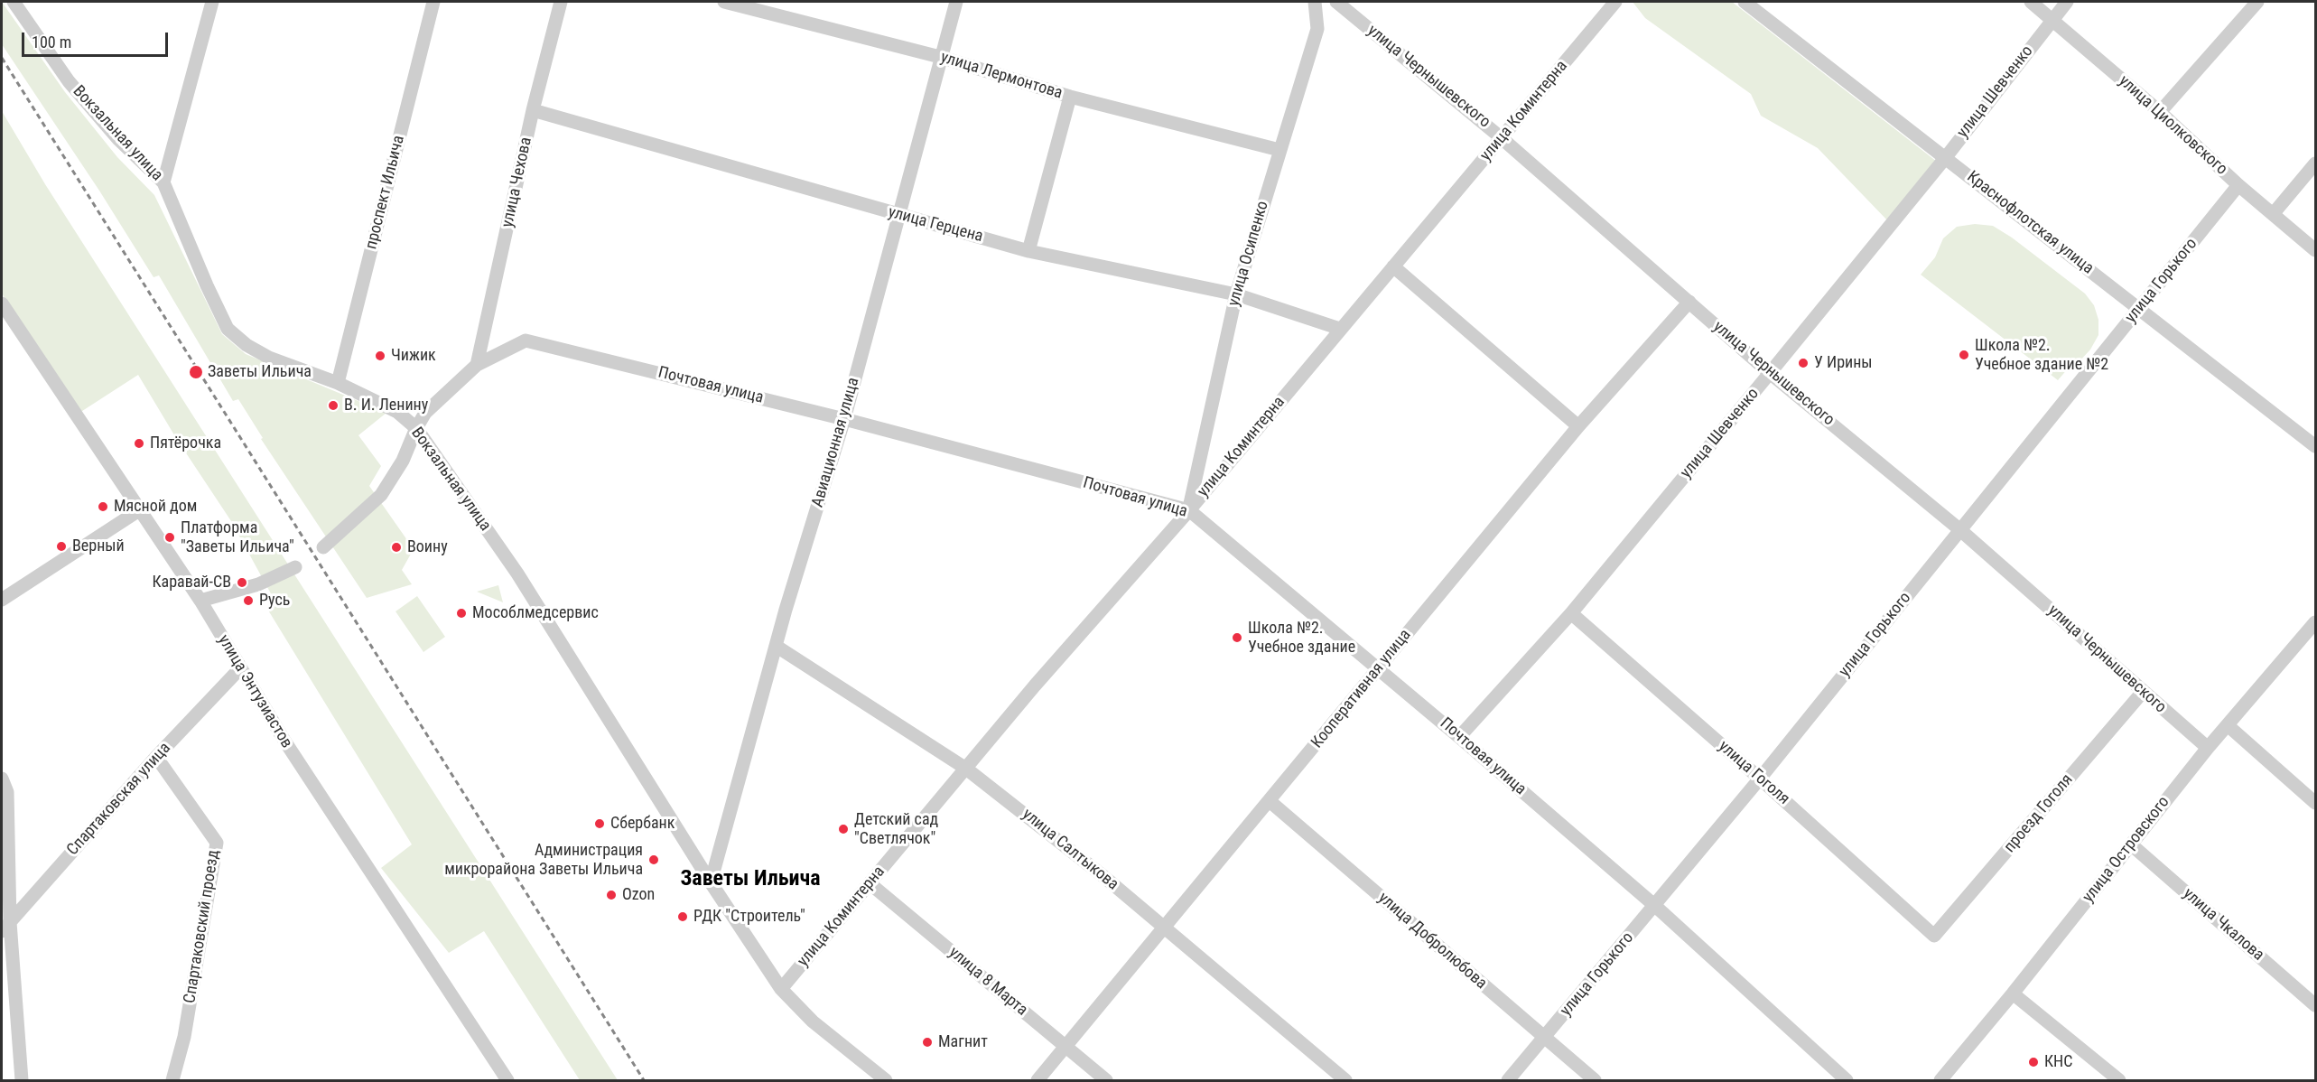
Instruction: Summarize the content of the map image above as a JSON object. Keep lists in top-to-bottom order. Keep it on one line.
{"streets":{"street":["улица Лермонтова","улица Чернышевского","улица Шевченко","улица Коминтерна","улица Циолковского","Вокзальная улица","улица Чехова","проспект Ильича","Краснофлотская улица","улица Герцена","улица Осипенко","улица Горького","Почтовая улица","Авиационная улица","Кооперативная улица","улица Энтузиастов","улица Гоголя","Спартаковская улица","проезд Гоголя","улица Салтыкова","улица Островского","улица Чкалова","Спартаковский проезд","улица Добролюбова","улица 8 Марта"]},"crossings":[["улица Лермонтова","улица Осипенко"],["улица Лермонтова","Авиационная улица"],["улица Чернышевского","улица Шевченко"],["улица Чернышевского","улица Коминтерна"],["улица Чернышевского","улица Горького"],["улица Чернышевского","Кооперативная улица"],["улица Чернышевского","проезд Гоголя"],["улица Чернышевского","улица Островского"],["улица Шевченко","улица Циолковского"],["улица Шевченко","Краснофлотская улица"],["улица Шевченко","Почтовая улица"],["улица Шевченко","улица Гоголя"],["улица Коминтерна","Вокзальная улица"],["улица Коминтерна","улица Герцена"],["улица Коминтерна","улица Осипенко"],["улица Коминтерна","Почтовая улица"],["улица Коминтерна","улица Салтыкова"],["улица Коминтерна","улица 8 Марта"],["улица Циолковского","улица Горького"],["Вокзальная улица","проспект Ильича"],["Вокзальная улица","Почтовая улица"],["Вокзальная улица","Авиационная улица"],["улица Чехова","улица Герцена"],["улица Чехова","Почтовая улица"],["Краснофлотская улица","улица Горького"],["улица Герцена","улица Осипенко"],["улица Герцена","Авиационная улица"],["улица Осипенко","Почтовая улица"],["улица Горького","Почтовая улица"],["улица Горького","улица Гоголя"],["улица Горького","улица Добролюбова"],["Почтовая улица","Авиационная улица"],["Почтовая улица","Кооперативная улица"],["Авиационная улица","улица Салтыкова"],["Кооперативная улица","улица Салтыкова"],["Кооперативная улица","улица Добролюбова"],["Кооперативная улица","улица 8 Марта"],["улица Энтузиастов","Спартаковская улица"],["улица Гоголя","проезд Гоголя"],["Спартаковская улица","Спартаковский проезд"],["улица Островского","улица Чкалова"]],"districts":["Заветы Ильича"],"places":["Школа №2. Учебное здание №2","Чижик","У Ирины","Заветы Ильича","В. И. Ленину","Пятёрочка","Мясной дом","Платформа \"Заветы Ильича\"","Верный","Воину","Каравай-СВ","Русь","Мособлмедсервис","Школа №2. Учебное здание","Сбербанк","Детский сад \"Светлячок\"","Администрация микрорайона Заветы Ильича","Ozon","РДК \"Строитель\"","Магнит","КНС"],"scale_bar":"100 m"}
